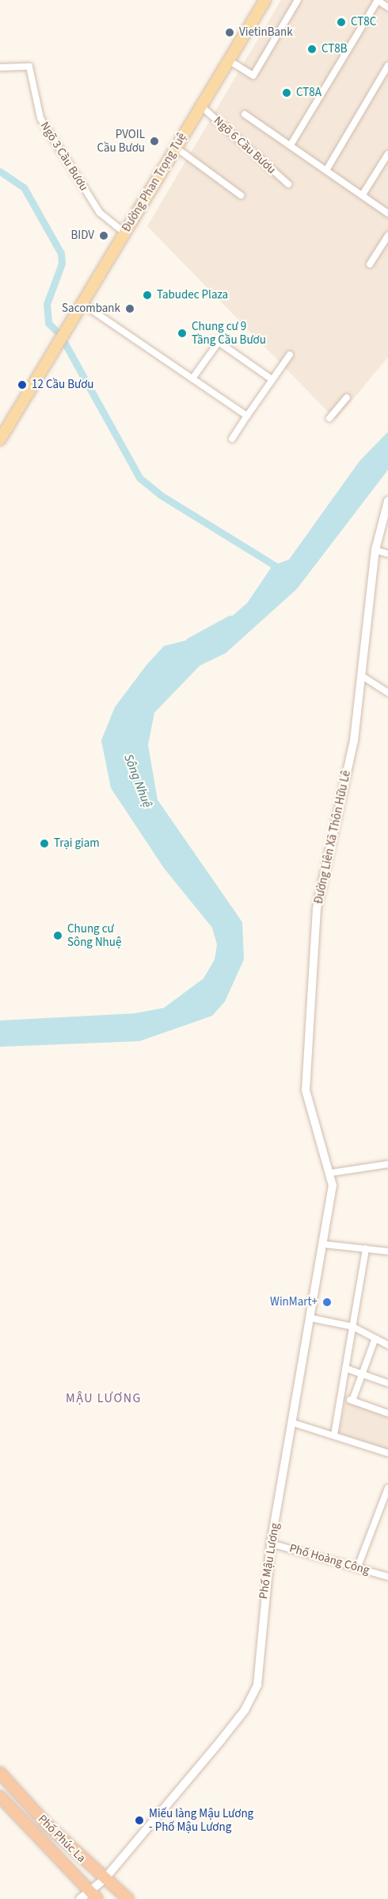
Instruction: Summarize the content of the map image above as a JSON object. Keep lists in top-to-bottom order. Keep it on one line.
{"streets":{"highway":["Phố Phúc La"],"main road":["Đường Phan Trọng Tuệ"],"street":["Ngõ 6 Cầu Bươu","Ngõ 3 Cầu Bươu","Đường Liên Xã Thôn Hữu Lê","Phố Hoàng Công","Phố Mậu Lương"]},"crossings":[["Ngõ 6 Cầu Bươu","Đường Phan Trọng Tuệ"],["Ngõ 3 Cầu Bươu","Đường Phan Trọng Tuệ"],["Đường Liên Xã Thôn Hữu Lê","Phố Mậu Lương"],["Phố Hoàng Công","Phố Mậu Lương"],["Phố Mậu Lương","Phố Phúc La"]],"districts":["MẬU LƯƠNG"],"water":["Sông Nhuệ"],"places":["CT8C","VietinBank","CT8B","CT8A","PVOIL Cầu Bươu","BIDV","Tabudec Plaza","Sacombank","Chung cư 9 Tầng Cầu Bươu","12 Cầu Bươu","Trại giam","Chung cư Sông Nhuệ","WinMart+","Miếu làng Mậu Lương - Phố Mậu Lương"]}
